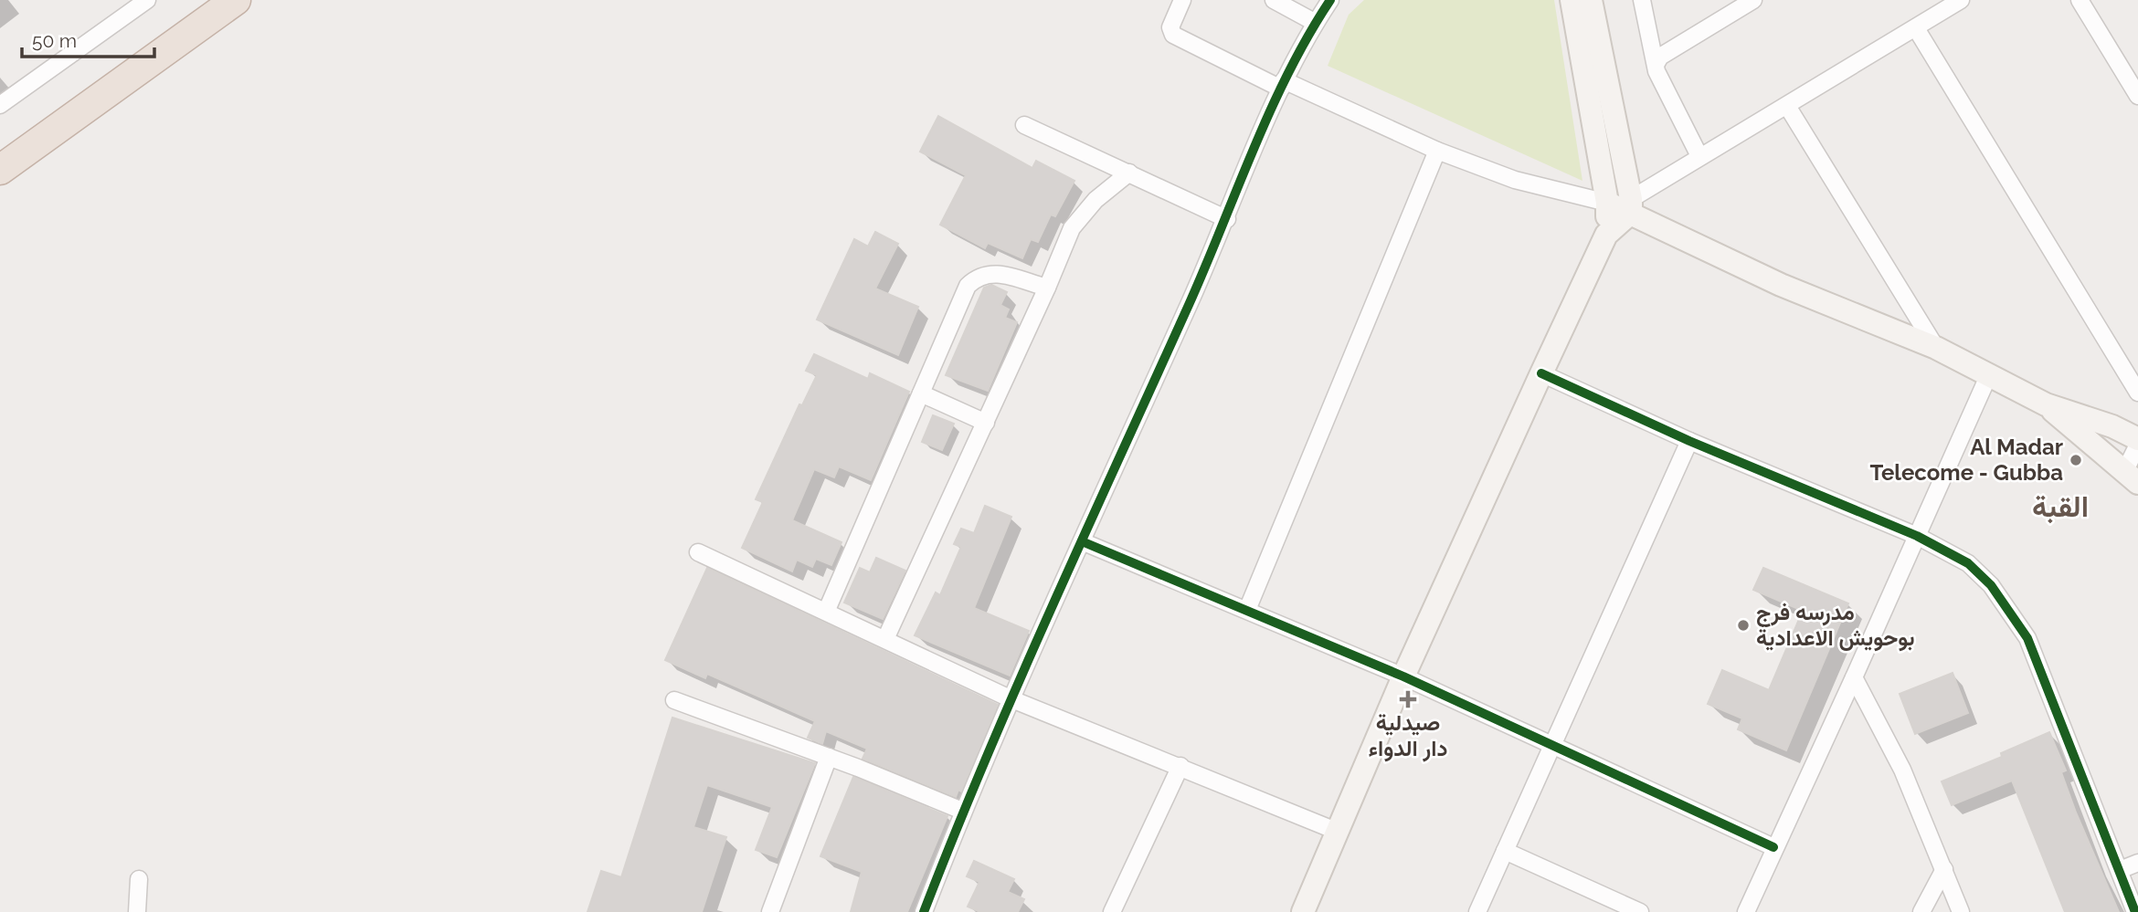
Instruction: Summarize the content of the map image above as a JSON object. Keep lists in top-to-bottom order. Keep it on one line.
{"districts":["القبة"],"places":{"other":["Al Madar Telecome - Gubba","مدرسه فرج بوحويش الاعدادية"],"health":["صيدلية دار الدواء"]},"scale_bar":"50 m"}
